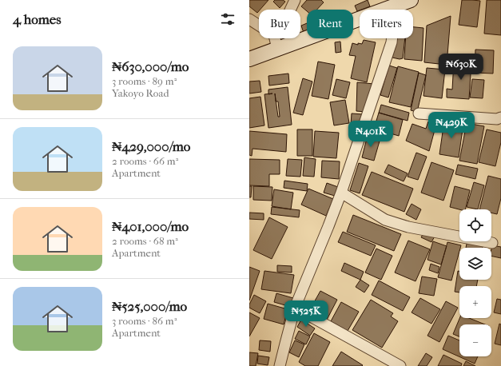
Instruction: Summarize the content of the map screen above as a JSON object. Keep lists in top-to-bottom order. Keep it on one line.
{"page":{"heading":"4 homes","chip":["Buy","Rent","Filters"],"list":[{"name":"₦630,000/mo","note":"3 rooms · 89 m² · Yakoyo Road"},{"name":"₦429,000/mo","note":"2 rooms · 66 m² · Apartment"},{"name":"₦401,000/mo","note":"2 rooms · 68 m² · Apartment"},{"name":"₦525,000/mo","note":"3 rooms · 86 m² · Apartment"}],"price":["₦630K","₦429K","₦401K","₦525K"],"map_buttons":["+","−"]}}
